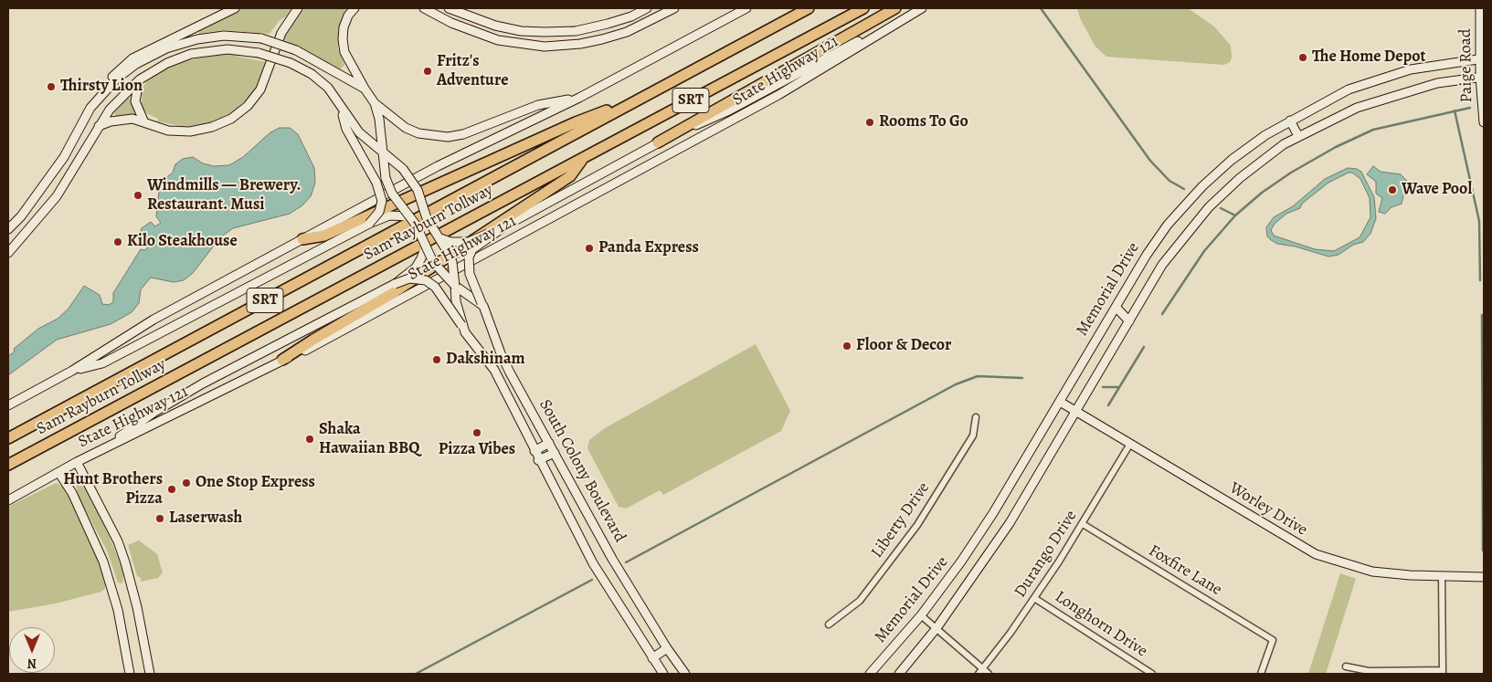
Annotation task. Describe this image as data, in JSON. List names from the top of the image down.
{
  "streets": {
    "highway": ["SRT", "Sam Rayburn Tollway"],
    "main road": [
      "Paige Road",
      "State Highway 121",
      "Memorial Drive",
      "South Colony Boulevard",
      "Worley Drive"
    ],
    "street": [
      "Liberty Drive",
      "Durango Drive",
      "Foxfire Lane",
      "Longhorn Drive"
    ]
  },
  "crossings": [
    ["Paige Road", "Memorial Drive"],
    ["Memorial Drive", "Worley Drive"],
    ["Worley Drive", "Durango Drive"],
    ["Durango Drive", "Foxfire Lane"],
    ["Durango Drive", "Longhorn Drive"]
  ],
  "places": [
    "The Home Depot",
    "Fritz's Adventure",
    "Thirsty Lion",
    "Rooms To Go",
    "Wave Pool",
    "Windmills — Brewery. Restaurant. Musi",
    "Kilo Steakhouse",
    "Panda Express",
    "Floor & Decor",
    "Dakshinam",
    "Pizza Vibes",
    "Shaka Hawaiian BBQ",
    "One Stop Express",
    "Hunt Brothers Pizza",
    "Laserwash"
  ],
  "north": "bottom"
}
